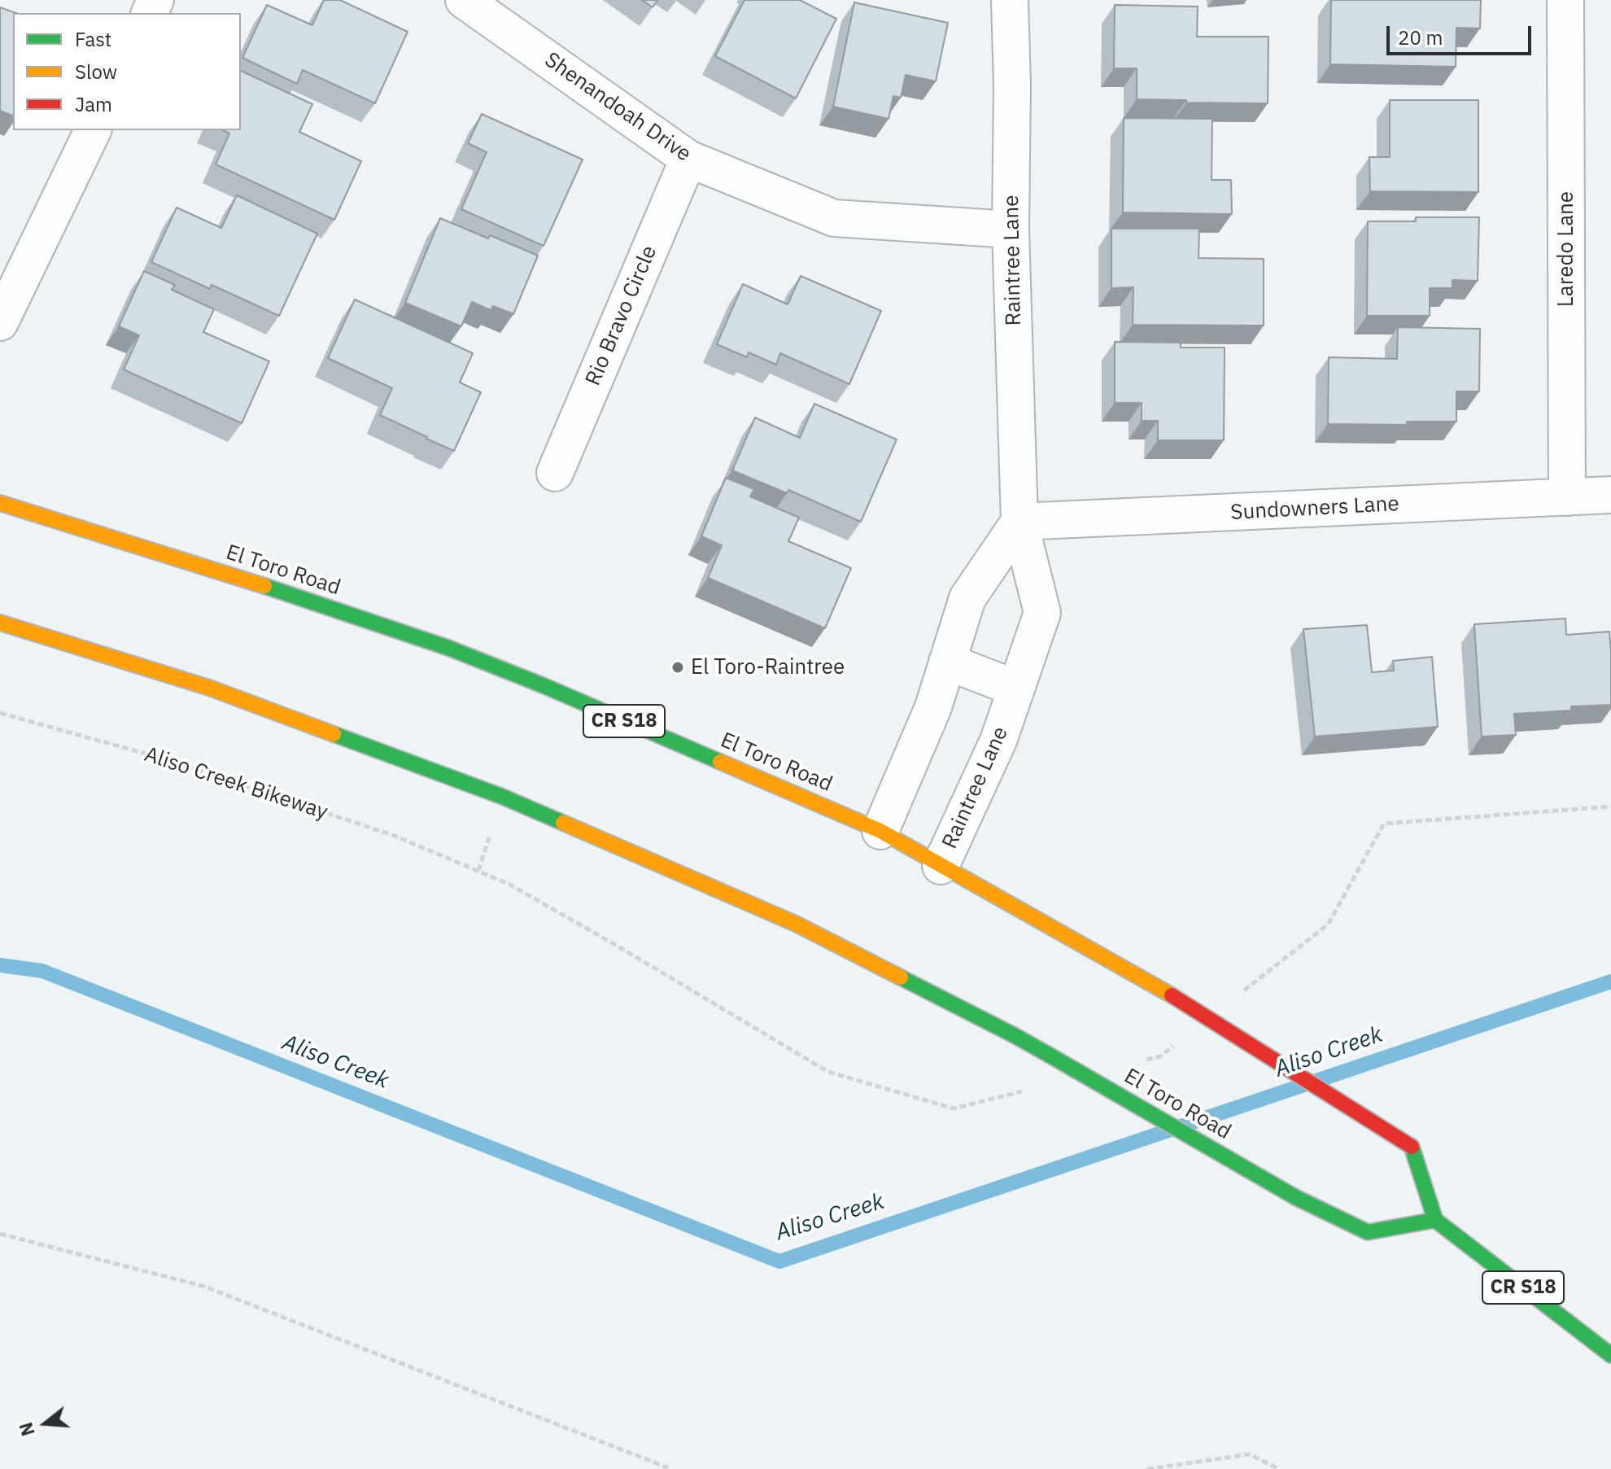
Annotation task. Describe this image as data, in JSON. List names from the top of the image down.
{
  "streets": {
    "main road": ["El Toro Road", "CR S18"],
    "street": [
      "Shenandoah Drive",
      "Laredo Lane",
      "Raintree Lane",
      "Rio Bravo Circle",
      "Sundowners Lane"
    ],
    "path": ["Aliso Creek Bikeway"]
  },
  "crossings": [
    ["Shenandoah Drive", "Raintree Lane"],
    ["Shenandoah Drive", "Rio Bravo Circle"],
    ["Laredo Lane", "Sundowners Lane"],
    ["Raintree Lane", "Sundowners Lane"],
    ["Raintree Lane", "El Toro Road"],
    ["El Toro Road", "CR S18"]
  ],
  "water": ["Aliso Creek"],
  "places": ["El Toro-Raintree"],
  "legend": ["Fast", "Slow", "Jam"],
  "scale_bar": "20 m",
  "north": "left"
}
